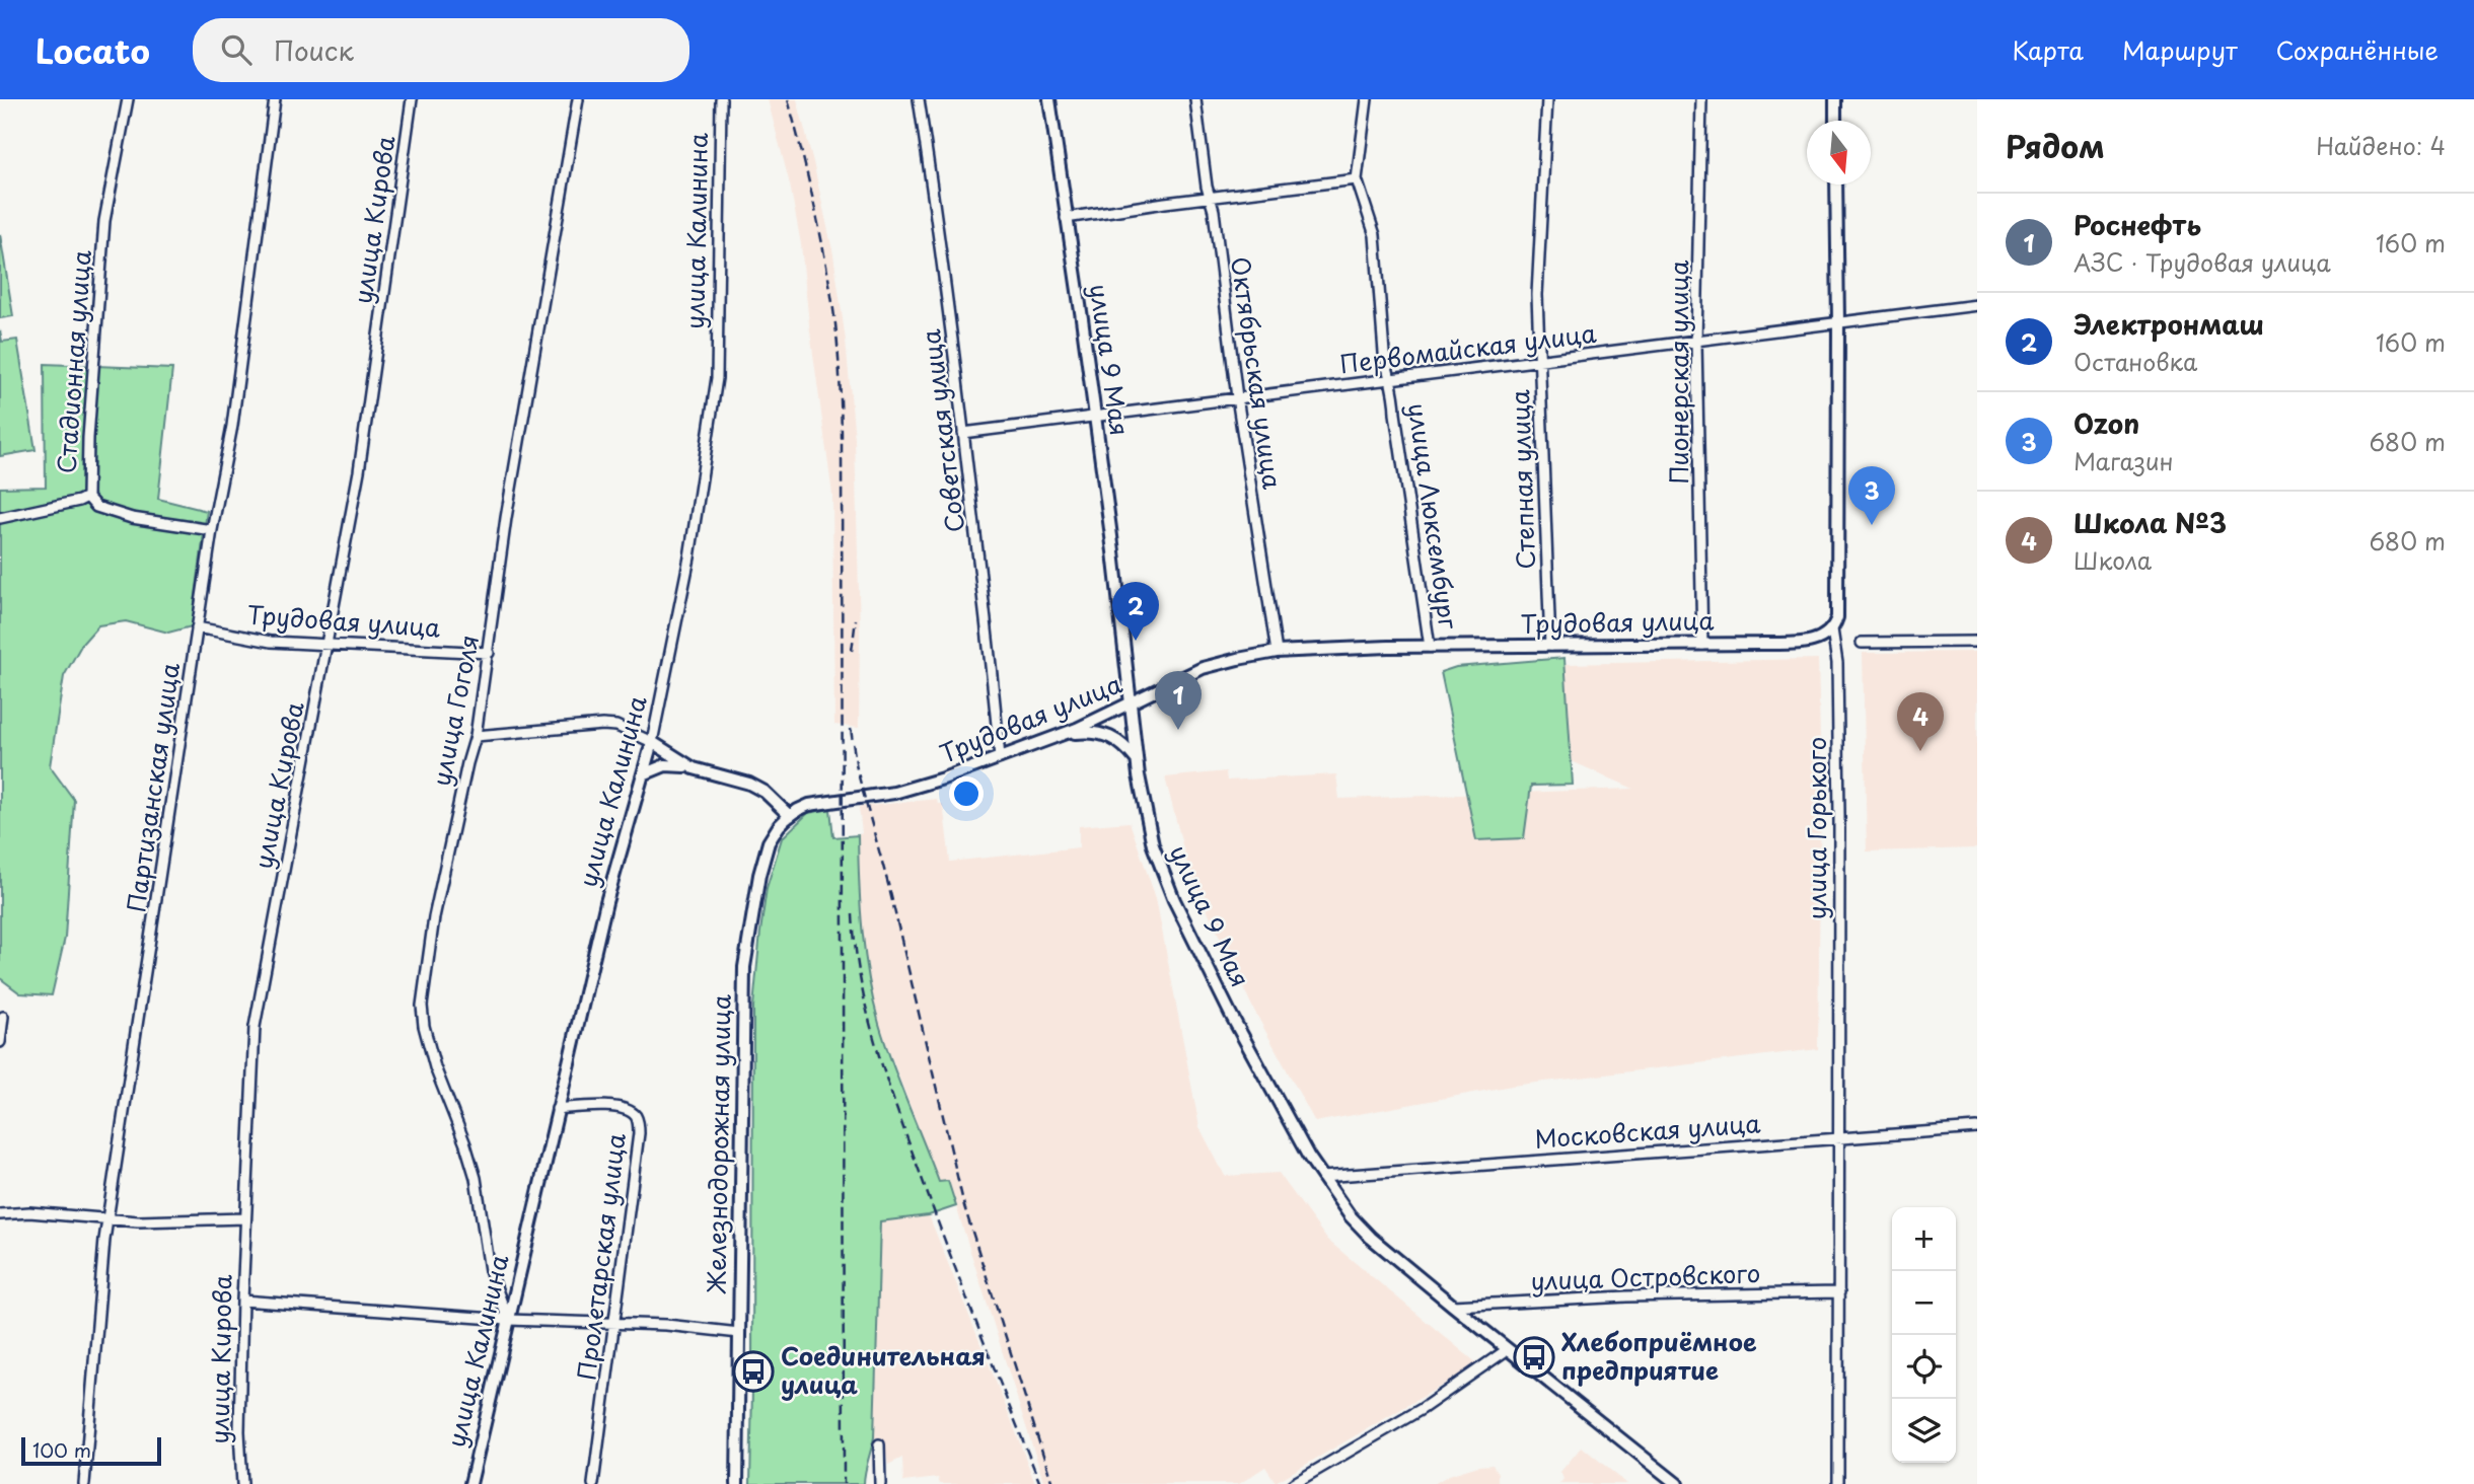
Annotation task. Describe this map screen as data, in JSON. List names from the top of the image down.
{
  "streets": {
    "street": [
      "улица Кирова",
      "улица Калинина",
      "Первомайская улица",
      "улица 9 Мая",
      "Стадионная улица",
      "Пионерская улица",
      "Октябрьская улица",
      "Советская улица",
      "Степная улица",
      "улица Люксембург",
      "Трудовая улица",
      "улица Гоголя",
      "Партизанская улица",
      "улица Горького",
      "Московская улица",
      "Железнодорожная улица",
      "Пролетарская улица",
      "улица Островского"
    ]
  },
  "crossings": [
    ["улица Кирова", "Трудовая улица"],
    ["улица Калинина", "улица Гоголя"],
    ["улица Калинина", "Пролетарская улица"],
    ["Первомайская улица", "улица 9 Мая"],
    ["Первомайская улица", "Пионерская улица"],
    ["Первомайская улица", "Октябрьская улица"],
    ["Первомайская улица", "Советская улица"],
    ["Первомайская улица", "Степная улица"],
    ["Первомайская улица", "улица Люксембург"],
    ["Первомайская улица", "улица Горького"],
    ["улица 9 Мая", "Трудовая улица"],
    ["улица 9 Мая", "Московская улица"],
    ["улица 9 Мая", "улица Островского"],
    ["Стадионная улица", "Партизанская улица"],
    ["Пионерская улица", "Трудовая улица"],
    ["Октябрьская улица", "Трудовая улица"],
    ["Советская улица", "Трудовая улица"],
    ["Степная улица", "Трудовая улица"],
    ["улица Люксембург", "Трудовая улица"],
    ["Трудовая улица", "улица Гоголя"],
    ["Трудовая улица", "Партизанская улица"],
    ["Трудовая улица", "улица Горького"],
    ["Трудовая улица", "Железнодорожная улица"],
    ["улица Горького", "Московская улица"],
    ["улица Горького", "улица Островского"]
  ],
  "places": {
    "bus stop": ["Хлебоприёмное предприятие", "Соединительная улица"]
  },
  "scale_bar": "100 m",
  "north": "bottom",
  "page": {
    "header": "Locato",
    "search": "Поиск",
    "nav": ["Карта", "Маршрут", "Сохранённые"],
    "heading": ["Рядом", "Найдено: 4"],
    "list": [
      {
        "mark": "1",
        "name": "Роснефть",
        "note": "АЗС · Трудовая улица",
        "value": "160 m"
      },
      {
        "mark": "2",
        "name": "Электронмаш",
        "note": "Остановка",
        "value": "160 m"
      },
      {
        "mark": "3",
        "name": "Ozon",
        "note": "Магазин",
        "value": "680 m"
      },
      {
        "mark": "4",
        "name": "Школа №3",
        "note": "Школа",
        "value": "680 m"
      }
    ],
    "pins": [
      "3",
      "2",
      "1",
      "4"
    ],
    "map_buttons": ["+", "−"],
    "scale": "100 m"
  }
}
